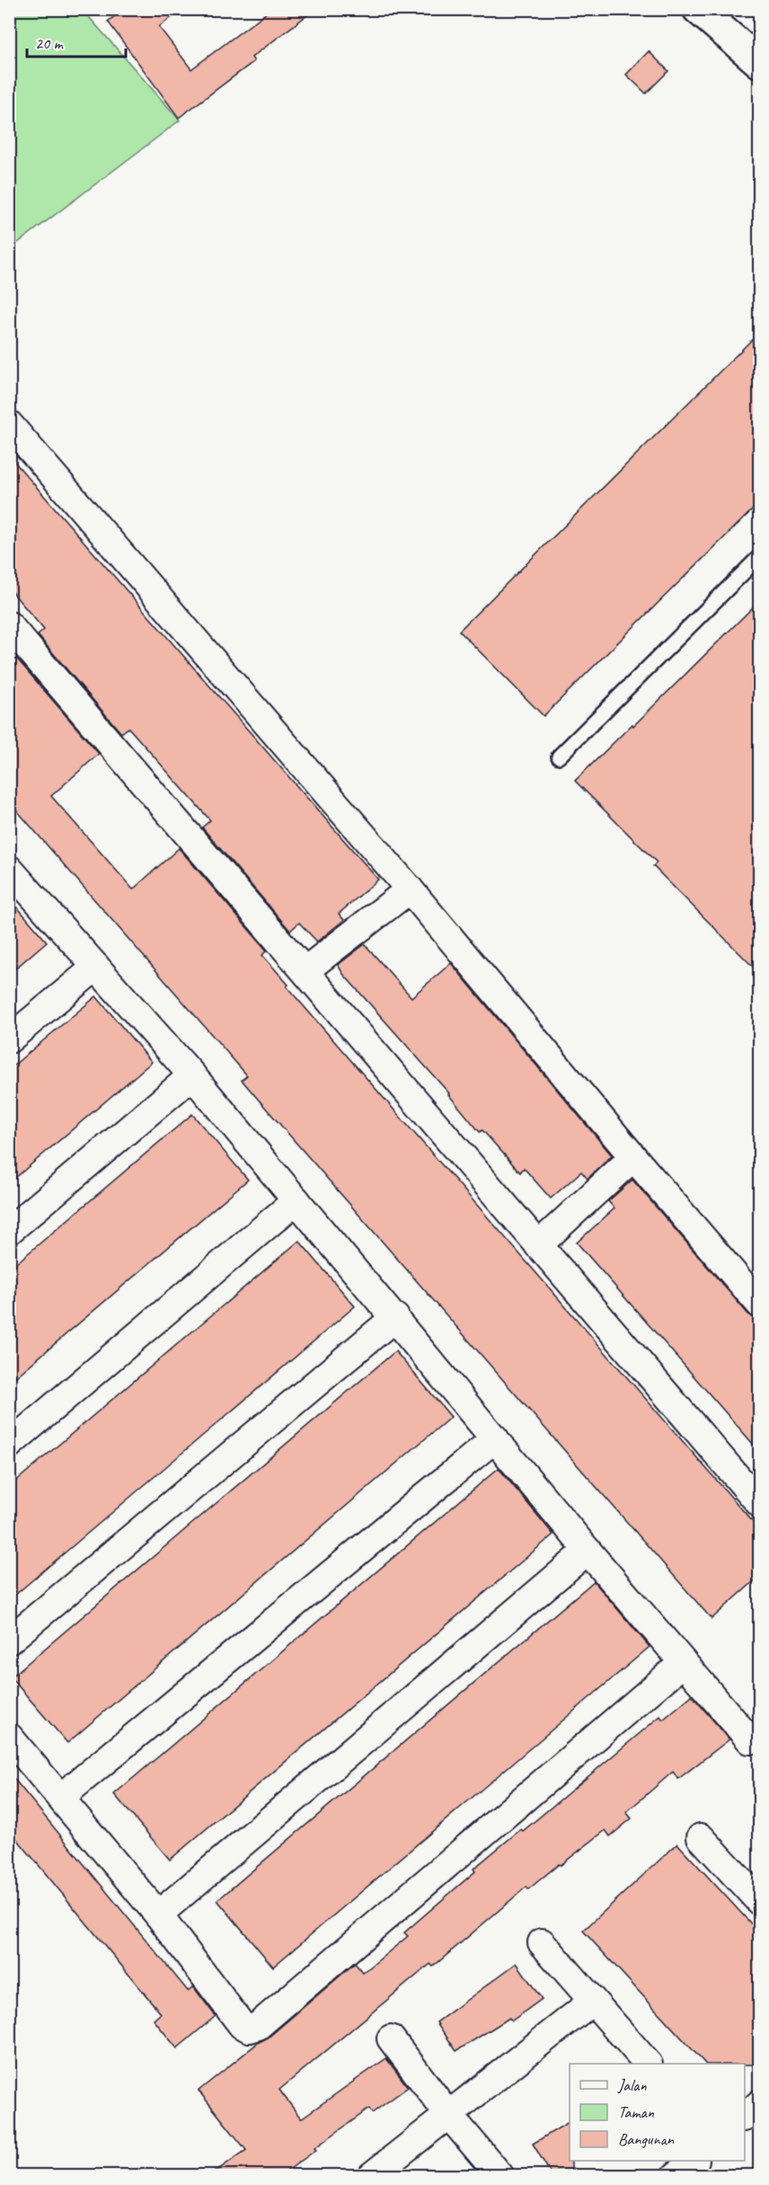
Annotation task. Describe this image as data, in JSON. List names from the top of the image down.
{
  "legend": ["Jalan", "Taman", "Bangunan"],
  "scale_bar": "20 m"
}
